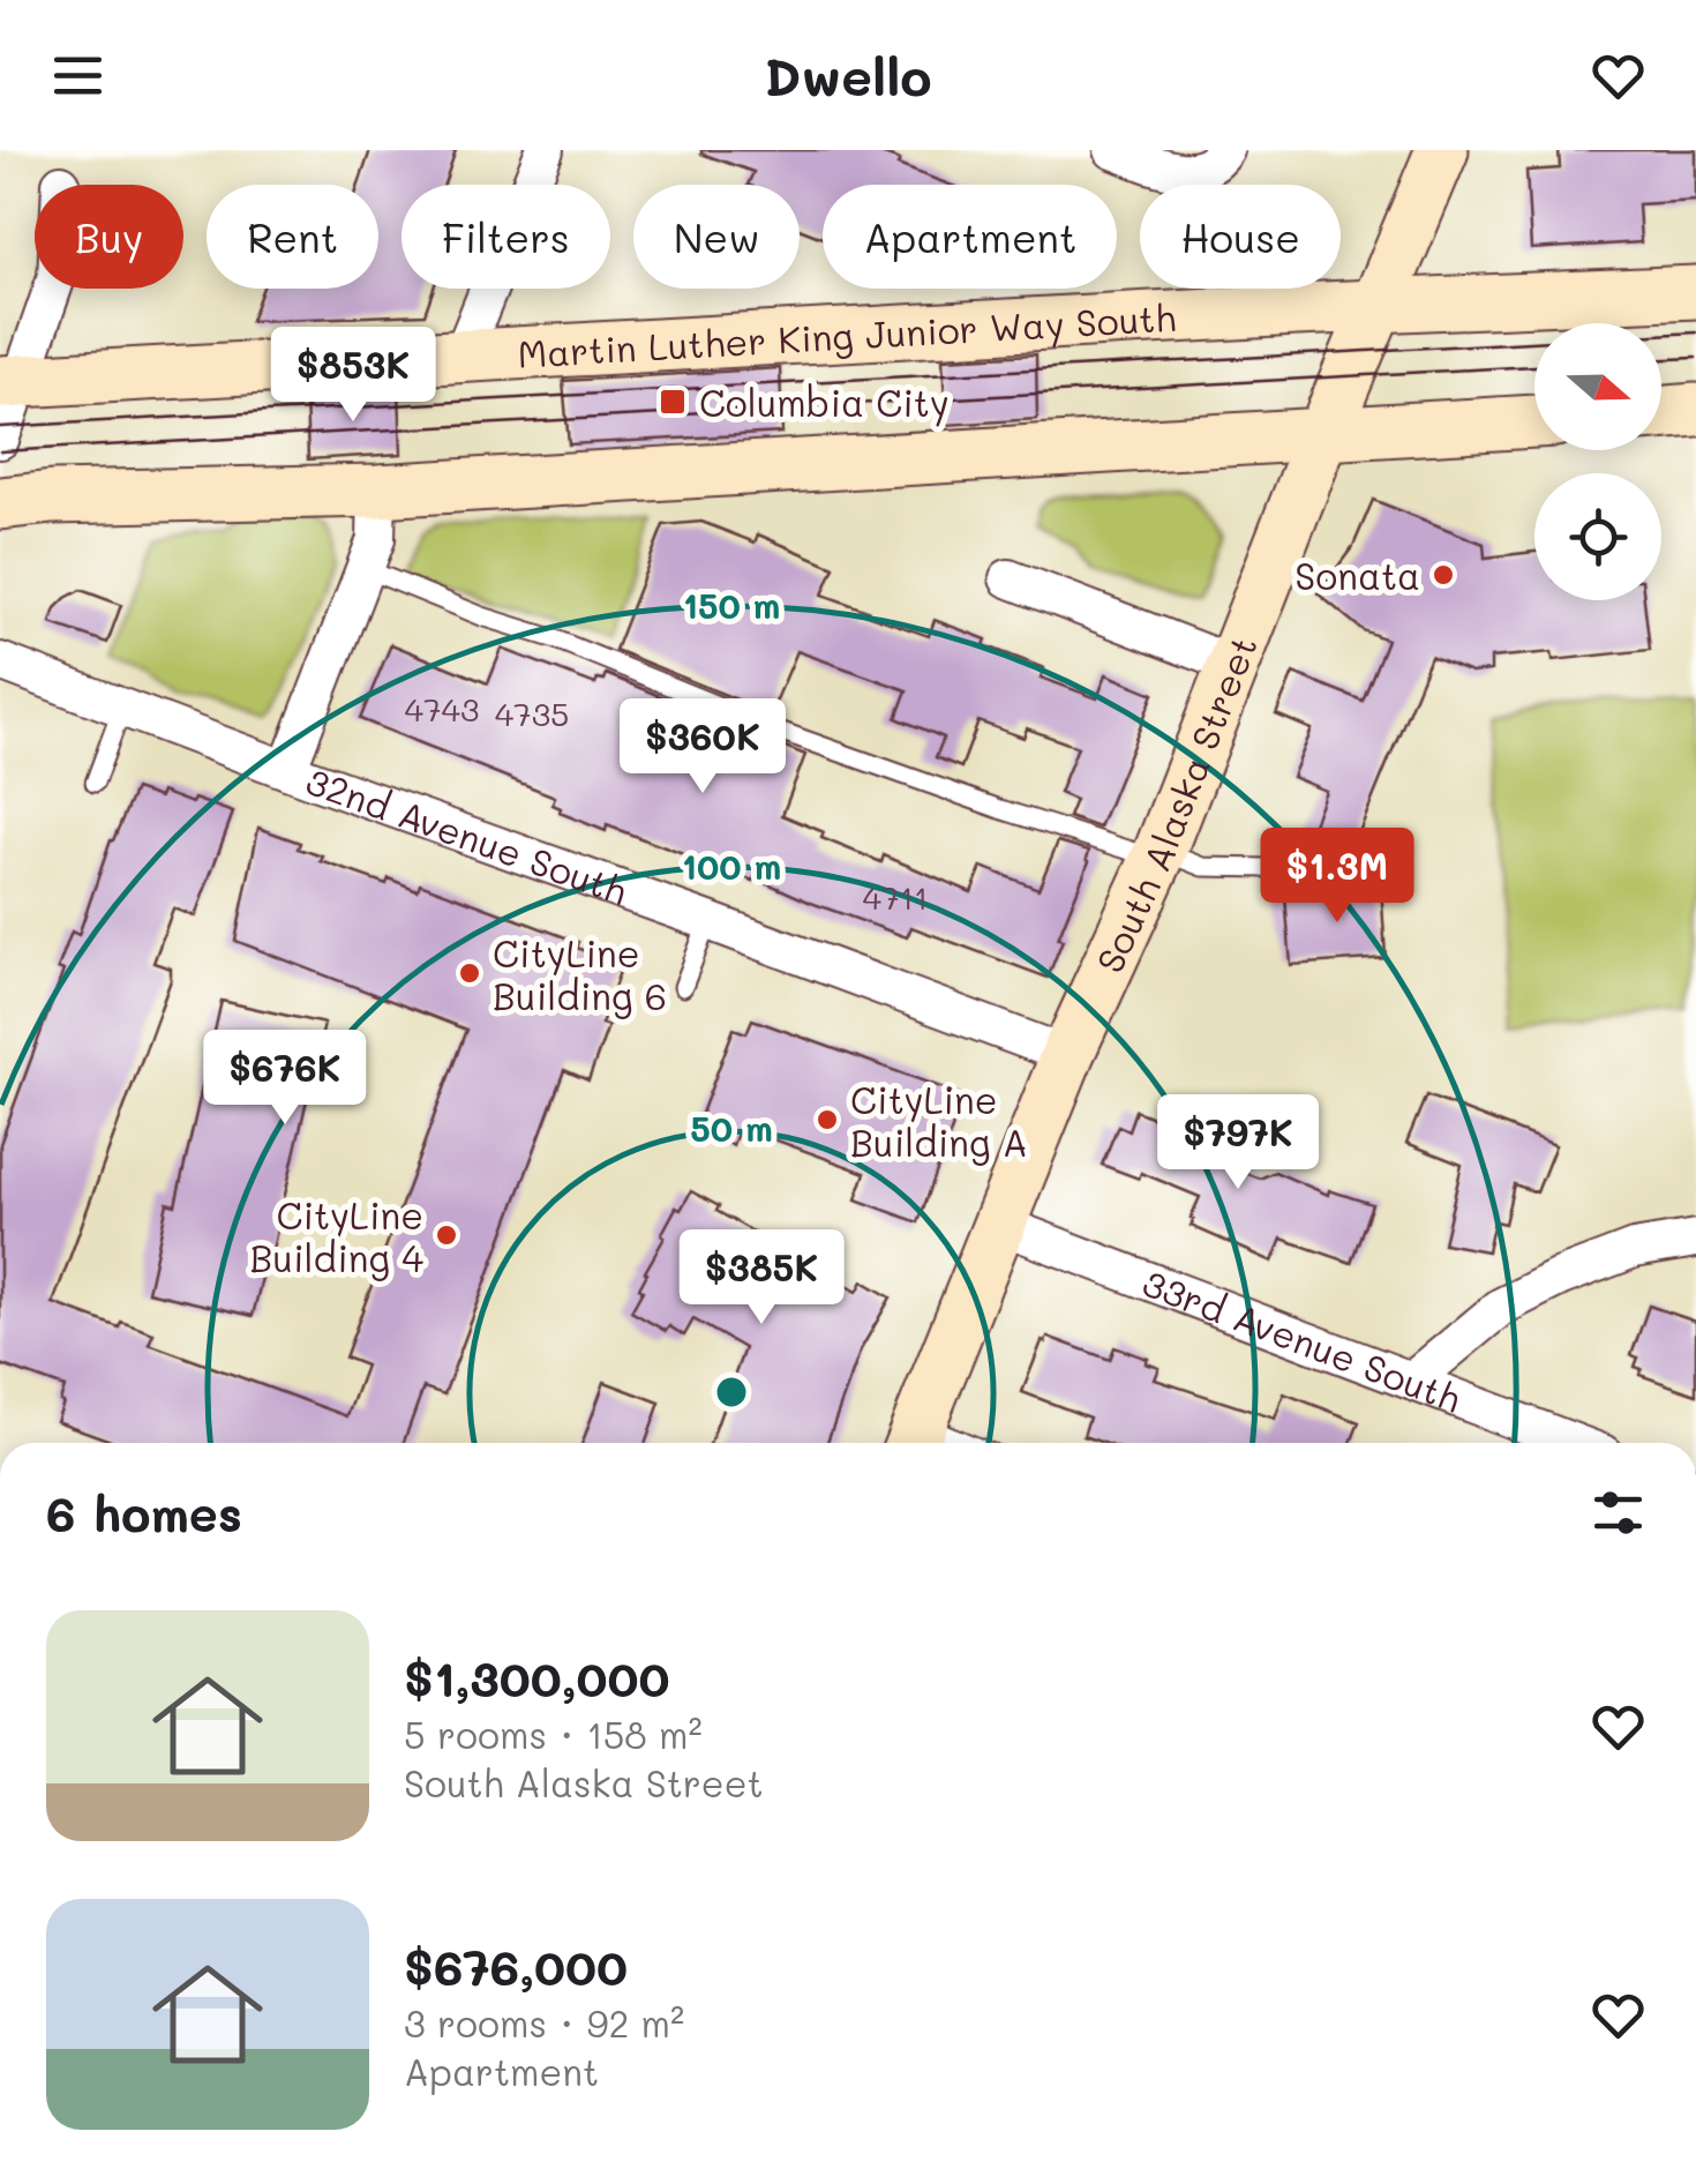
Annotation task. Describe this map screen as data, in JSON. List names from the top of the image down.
{
  "streets": {
    "main road": ["Martin Luther King Junior Way South", "South Alaska Street"],
    "street": ["32nd Avenue South", "33rd Avenue South"]
  },
  "crossings": [
    ["Martin Luther King Junior Way South", "South Alaska Street"],
    ["South Alaska Street", "32nd Avenue South"],
    ["South Alaska Street", "33rd Avenue South"]
  ],
  "places": {
    "transit": ["Columbia City"],
    "other": [
      "Sonata",
      "CityLine Building 6",
      "CityLine Building A",
      "CityLine Building 4"
    ]
  },
  "house_numbers": ["4743", "4735", "4711"],
  "north": "right",
  "page": {
    "header": "Dwello",
    "chip": [
      "Buy",
      "Rent",
      "Filters",
      "New",
      "Apartment",
      "House"
    ],
    "price": [
      "$853K",
      "$360K",
      "$1.3M",
      "$676K",
      "$797K",
      "$385K"
    ],
    "heading": "6 homes",
    "list": [
      {
        "name": "$1,300,000",
        "note": "5 rooms · 158 m² · South Alaska Street"
      },
      {
        "name": "$676,000",
        "note": "3 rooms · 92 m² · Apartment"
      }
    ]
  },
  "rings": ["150 m", "100 m", "50 m"]
}
